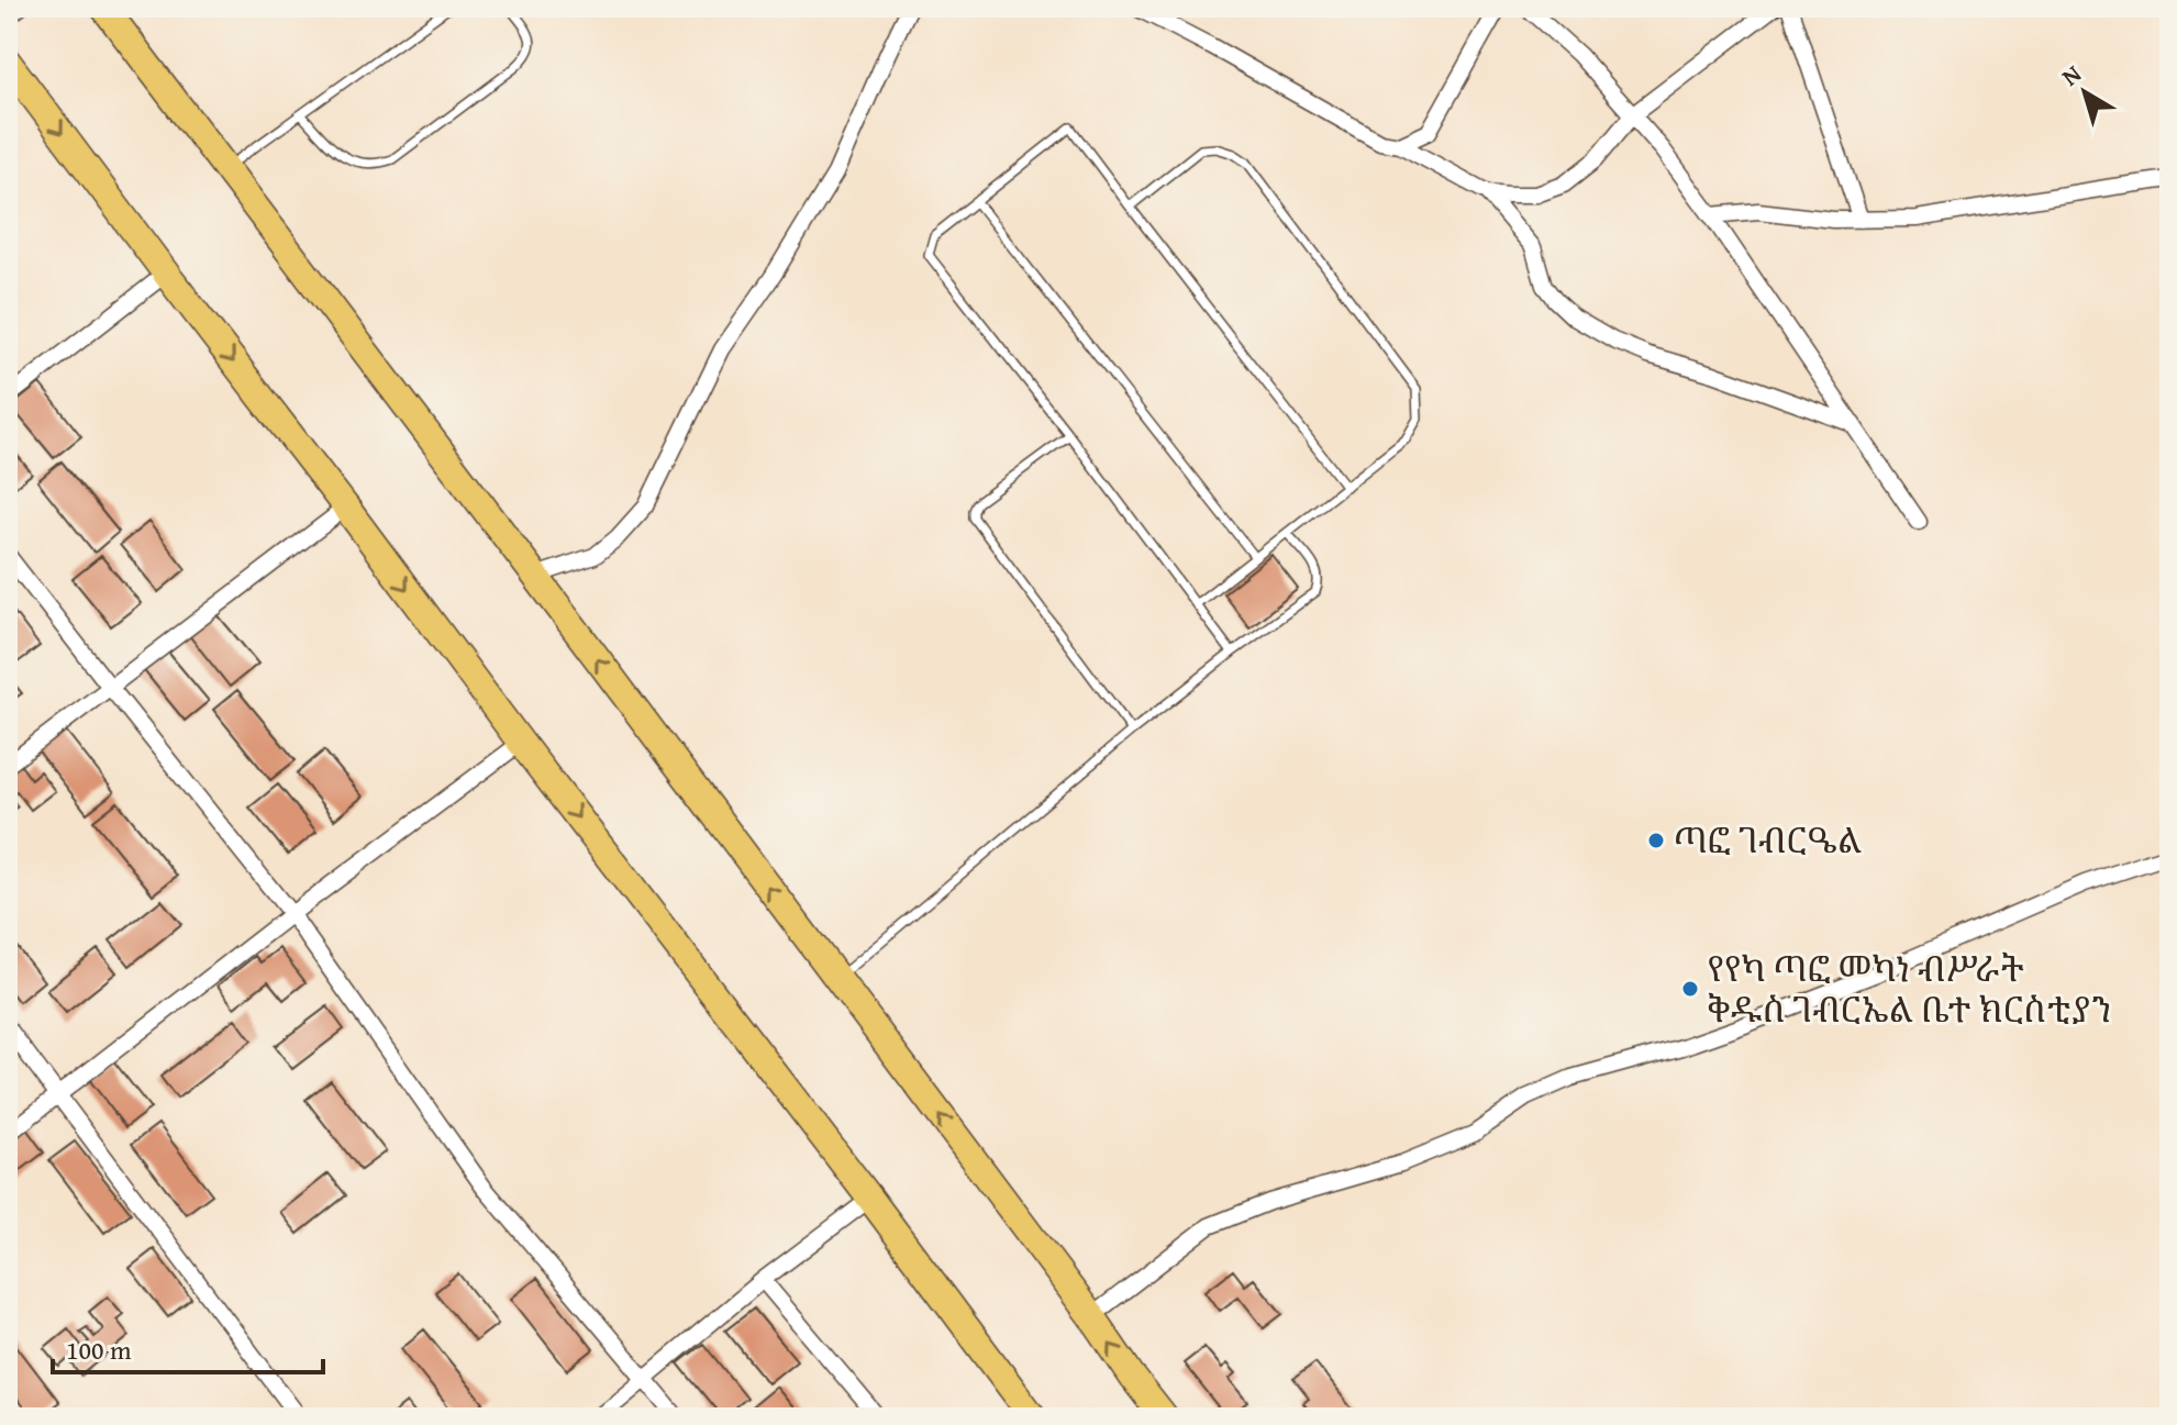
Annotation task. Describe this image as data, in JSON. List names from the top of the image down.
{
  "places": ["ጣፎ ገብርዔል", "የየካ ጣፎ መካነ ብሥራት ቅዱስ ገብርኤል ቤተ ክርስቲያን"],
  "scale_bar": "100 m",
  "north": "top left"
}
